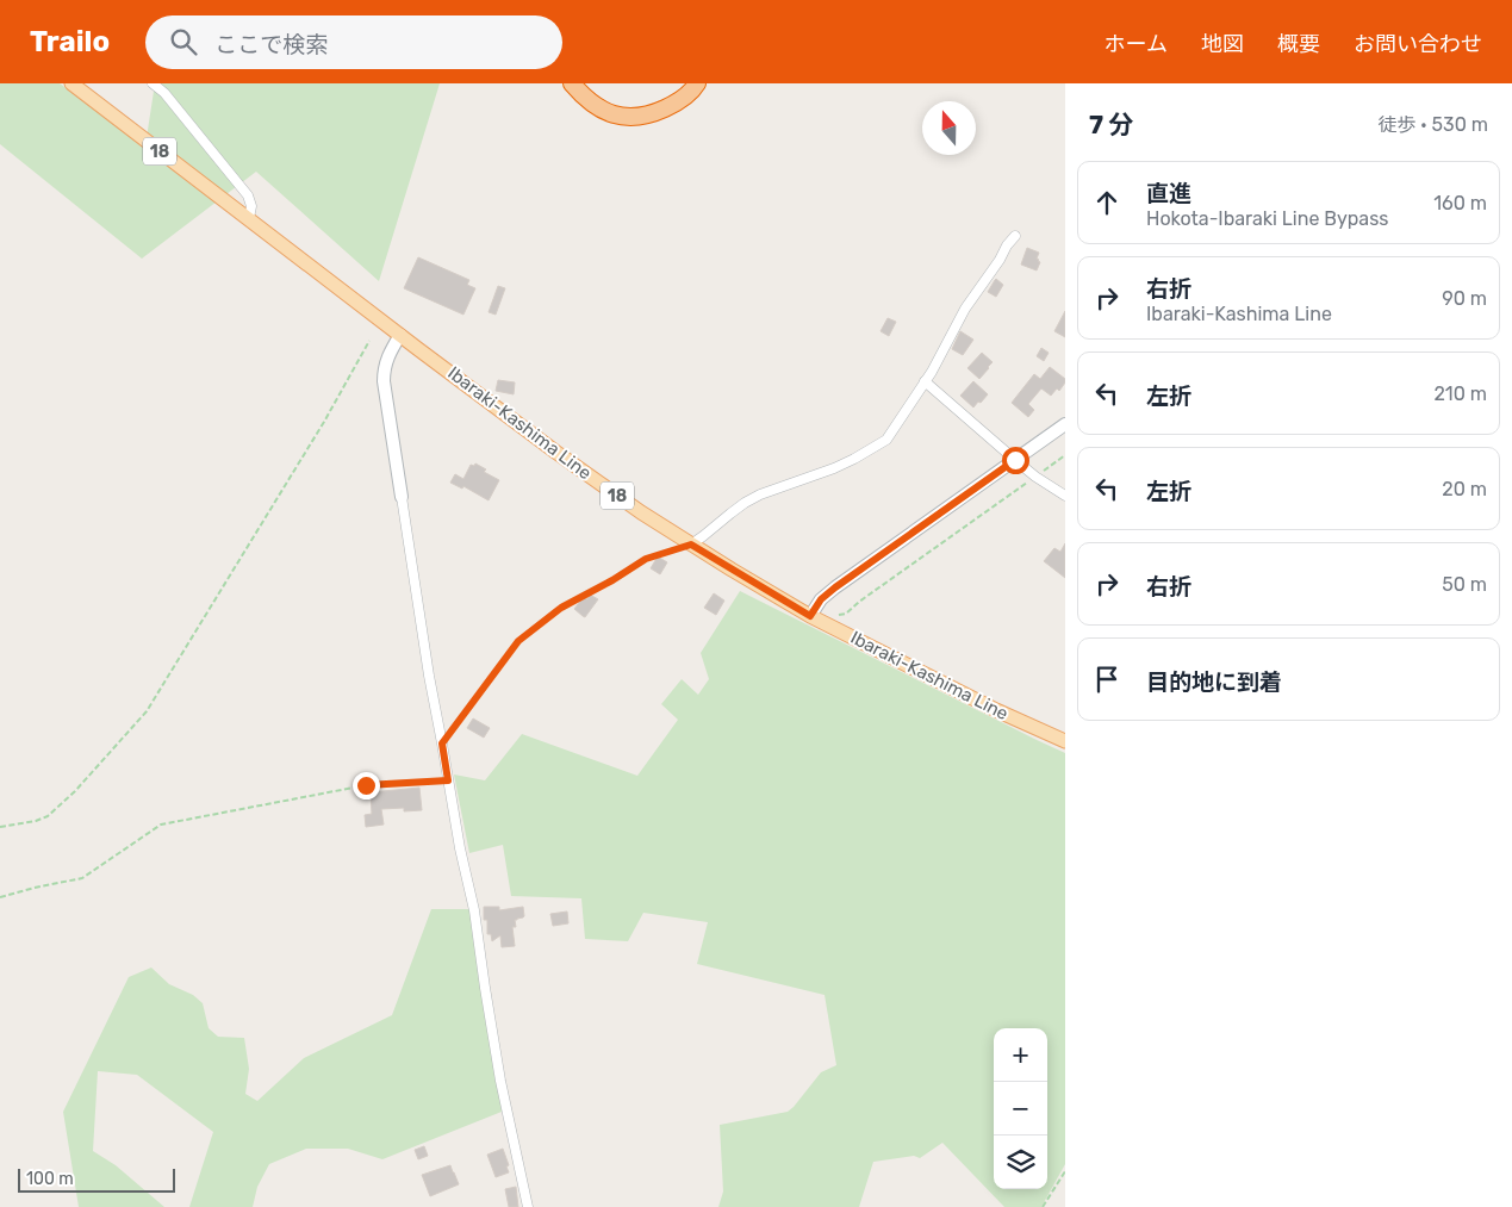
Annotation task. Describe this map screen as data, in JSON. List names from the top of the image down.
{
  "streets": {
    "main road": ["18", "Ibaraki-Kashima Line"]
  },
  "scale_bar": "100 m",
  "north": "top",
  "page": {
    "header": "Trailo",
    "search": "ここで検索",
    "nav": [
      "ホーム",
      "地図",
      "概要",
      "お問い合わせ"
    ],
    "heading": ["7 分", "徒歩 · 530 m"],
    "list": [
      ["直進", "Hokota-Ibaraki Line Bypass", "160 m"],
      ["右折", "Ibaraki-Kashima Line", "90 m"],
      ["左折", "210 m"],
      ["左折", "20 m"],
      ["右折", "50 m"],
      "目的地に到着"
    ],
    "map_buttons": ["+", "−"],
    "scale": "100 m"
  }
}
